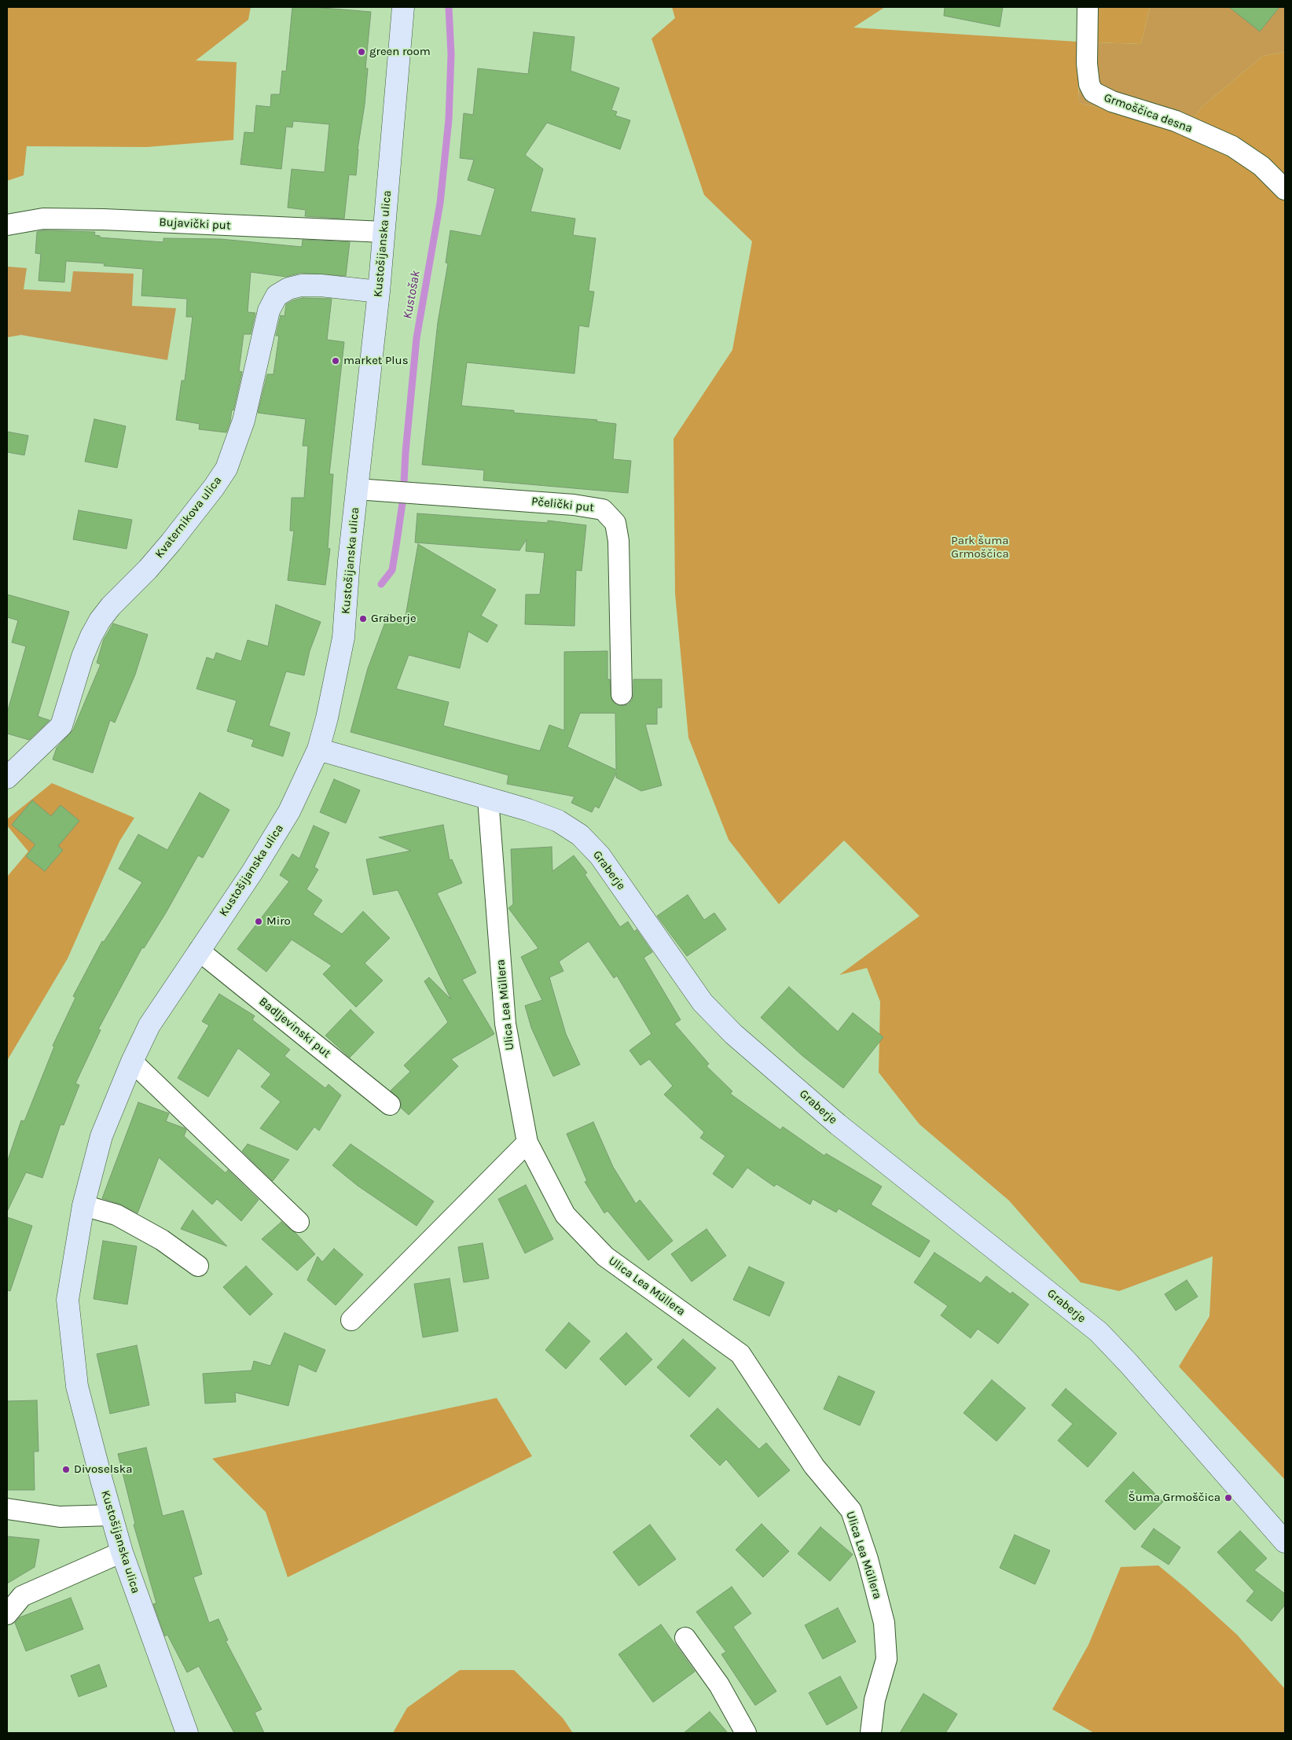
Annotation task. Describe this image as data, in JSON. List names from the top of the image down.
{
  "streets": {
    "street": [
      "Grmoščica desna",
      "Bujavički put",
      "Kustošijanska ulica",
      "Pčelički put",
      "Kvaternikova ulica",
      "Graberje",
      "Ulica Lea Müllera",
      "Badljevinski put"
    ]
  },
  "crossings": [
    ["Bujavički put", "Kustošijanska ulica"],
    ["Kustošijanska ulica", "Pčelički put"],
    ["Kustošijanska ulica", "Kvaternikova ulica"],
    ["Kustošijanska ulica", "Graberje"],
    ["Kustošijanska ulica", "Badljevinski put"],
    ["Graberje", "Ulica Lea Müllera"]
  ],
  "water": ["Kustošak"],
  "parks": ["Park šuma Grmoščica"],
  "places": [
    "green room",
    "market Plus",
    "Graberje",
    "Miro",
    "Divoselska",
    "Šuma Grmoščica"
  ]
}
